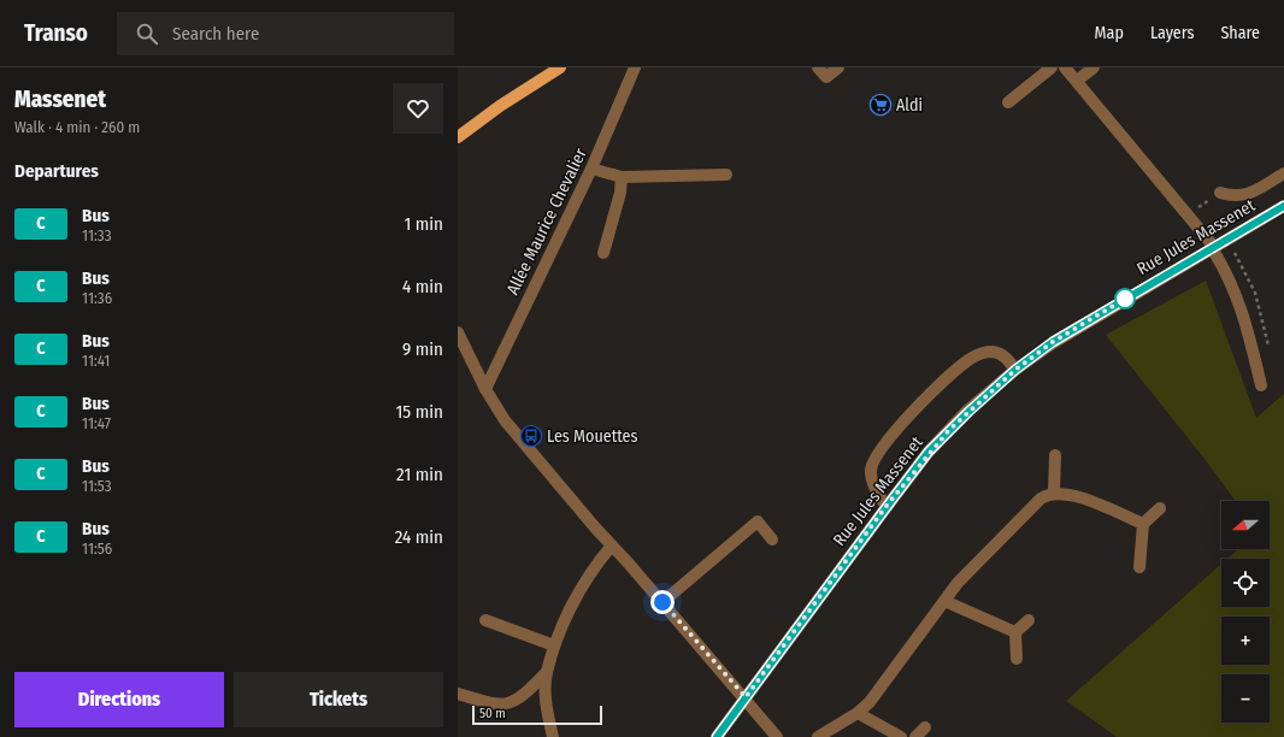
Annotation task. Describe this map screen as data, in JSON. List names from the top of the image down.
{
  "streets": {
    "street": ["Allée Maurice Chevalier", "Rue Jules Massenet"]
  },
  "places": {
    "supermarket": ["Aldi"],
    "bus stop": ["Les Mouettes"]
  },
  "lines": ["bus line C"],
  "scale_bar": "50 m",
  "north": "left",
  "page": {
    "header": "Transo",
    "search": "Search here",
    "nav": ["Map", "Layers", "Share"],
    "heading": [
      ["Massenet", "Walk · 4 min · 260 m"],
      "Departures"
    ],
    "list": [
      {
        "mark": "C",
        "name": "Bus",
        "note": "11:33",
        "value": "1 min"
      },
      {
        "mark": "C",
        "name": "Bus",
        "note": "11:36",
        "value": "4 min"
      },
      {
        "mark": "C",
        "name": "Bus",
        "note": "11:41",
        "value": "9 min"
      },
      {
        "mark": "C",
        "name": "Bus",
        "note": "11:47",
        "value": "15 min"
      },
      {
        "mark": "C",
        "name": "Bus",
        "note": "11:53",
        "value": "21 min"
      },
      {
        "mark": "C",
        "name": "Bus",
        "note": "11:56",
        "value": "24 min"
      }
    ],
    "map_buttons": ["+", "−"],
    "buttons": ["Directions", "Tickets"],
    "scale": "50 m"
  }
}
